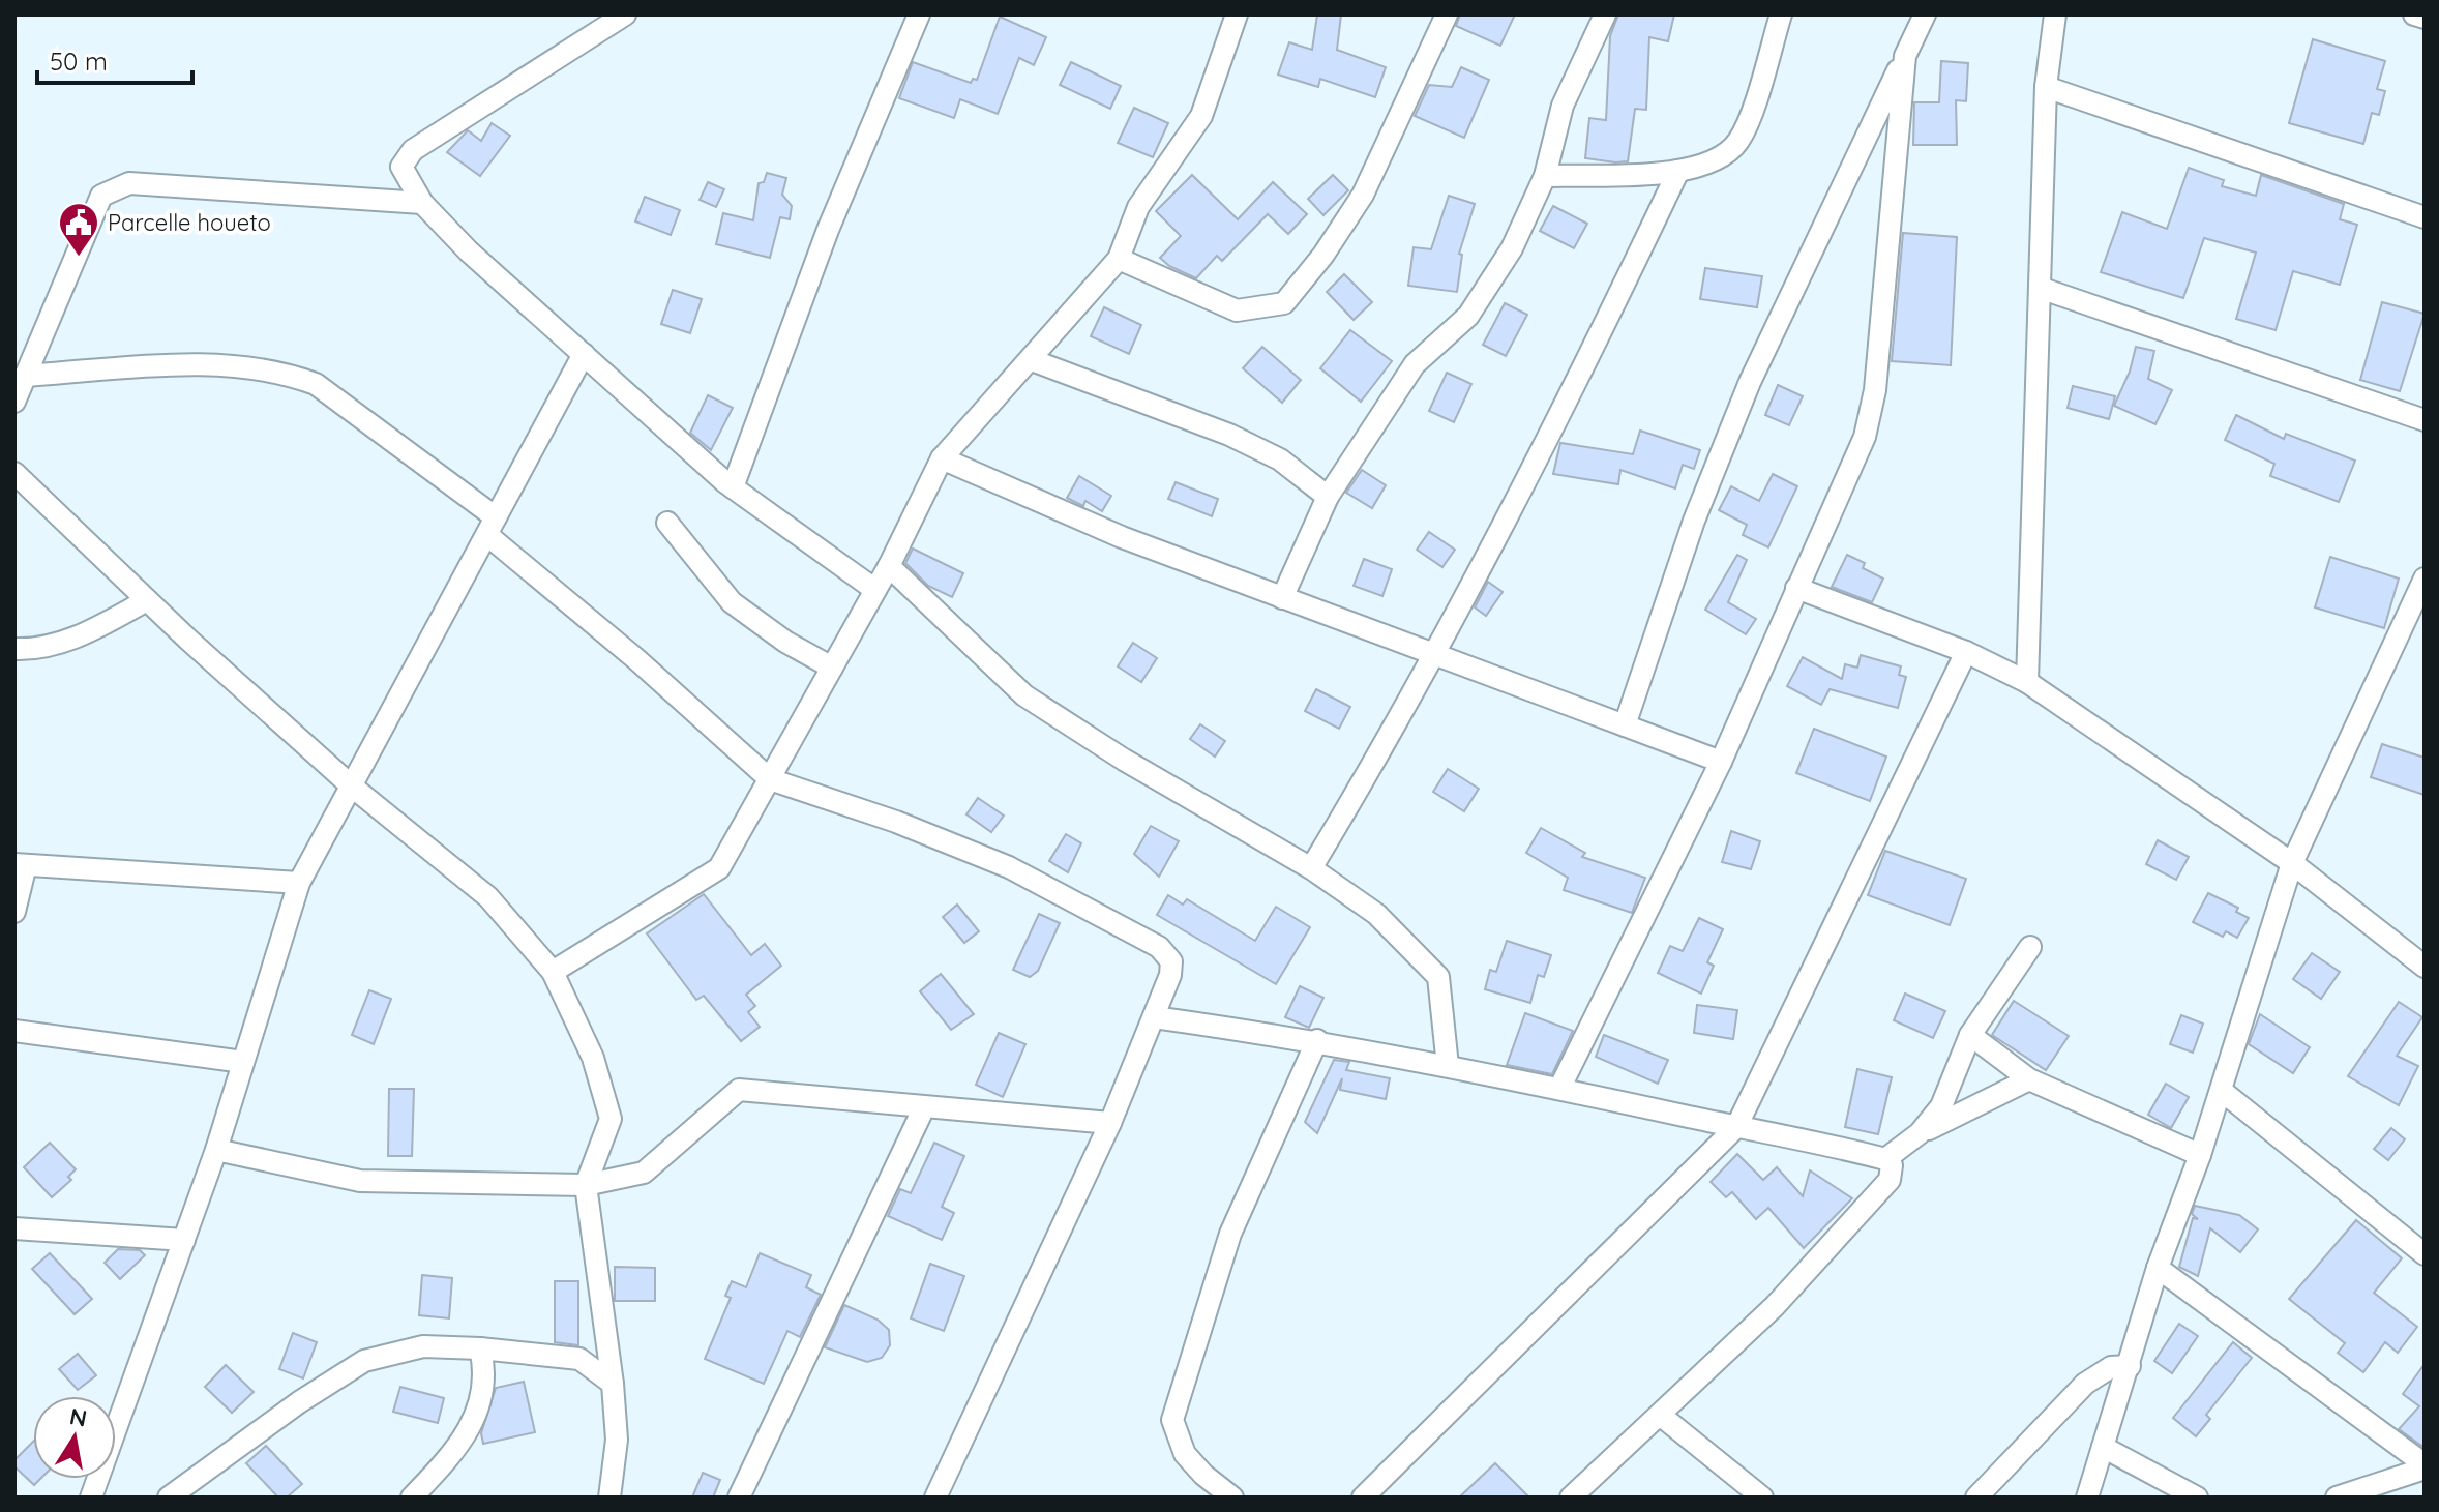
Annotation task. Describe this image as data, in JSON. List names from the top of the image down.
{
  "places": {
    "public building": ["Parcelle houeto"]
  },
  "scale_bar": "50 m",
  "north": "top"
}
